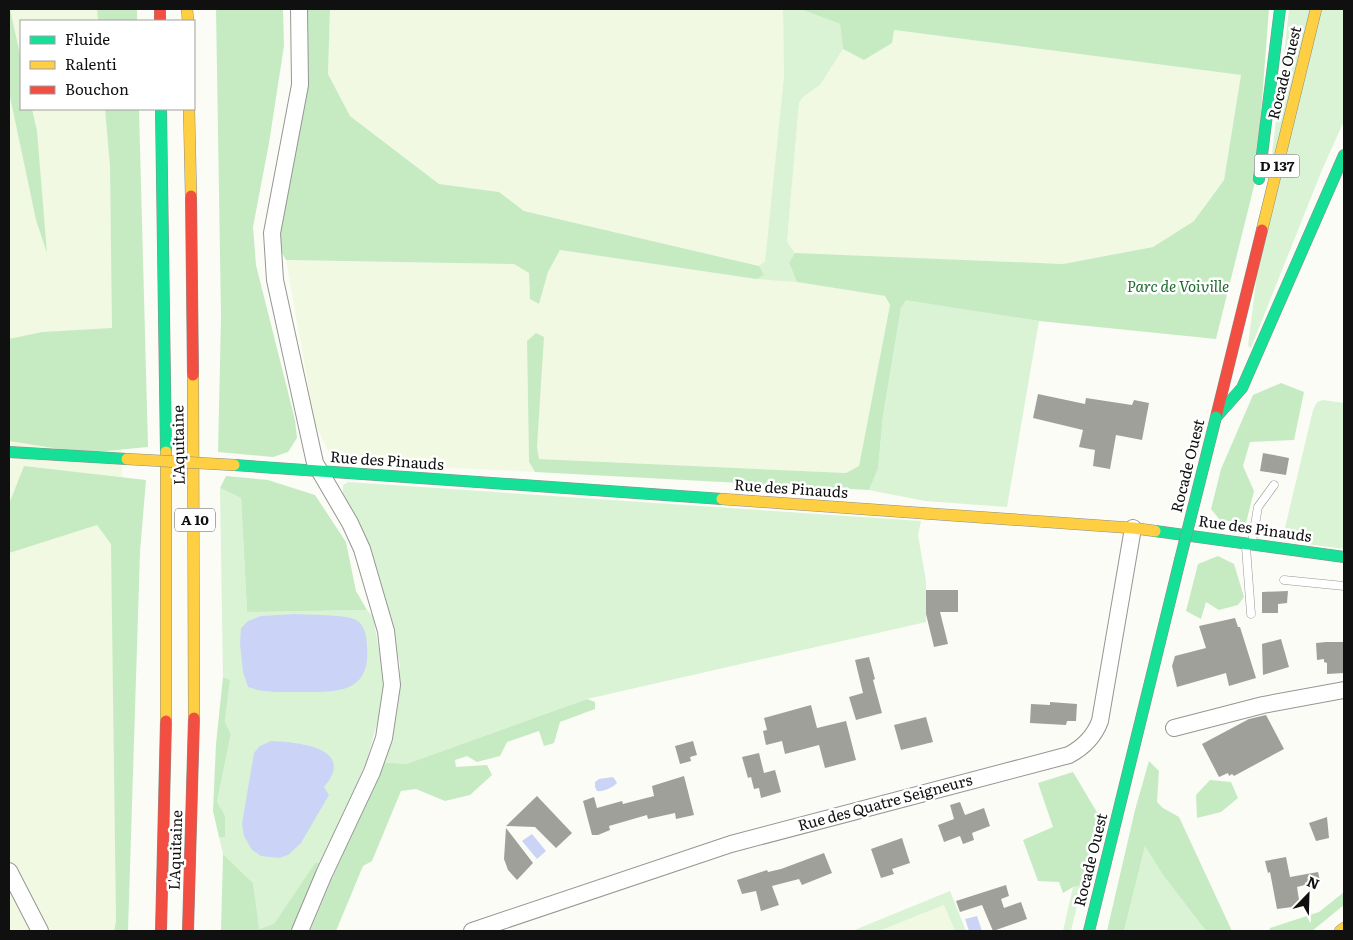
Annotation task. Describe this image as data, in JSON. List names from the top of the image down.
{
  "streets": {
    "main road": [
      "Rocade Ouest",
      "D 137",
      "L'Aquitaine",
      "Rue des Pinauds",
      "A 10"
    ],
    "street": ["Rue des Quatre Seigneurs"]
  },
  "crossings": [
    ["Rue des Pinauds", "Rue des Quatre Seigneurs"]
  ],
  "parks": ["Parc de Voiville"],
  "legend": ["Fluide", "Ralenti", "Bouchon"],
  "north": "top right"
}
